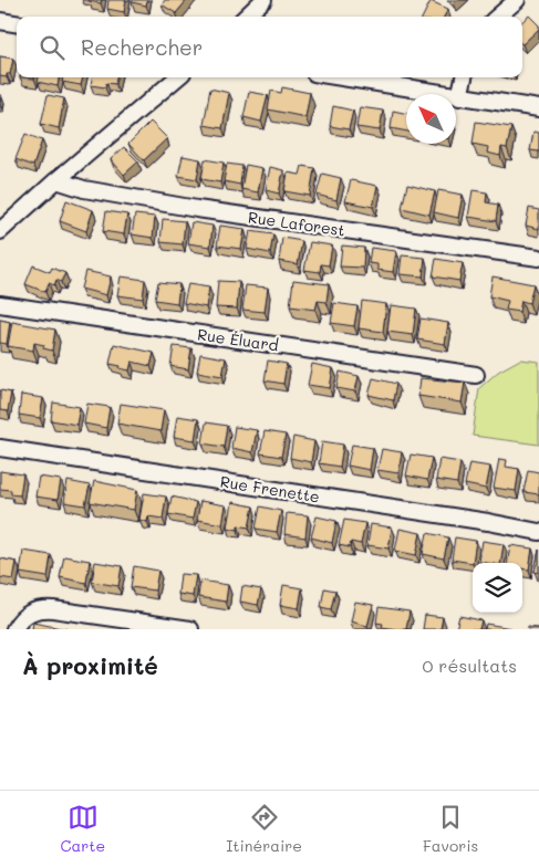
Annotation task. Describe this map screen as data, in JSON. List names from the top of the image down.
{
  "streets": {
    "street": ["Rue Laforest", "Rue Éluard", "Rue Frenette"]
  },
  "north": "top left",
  "page": {
    "search": "Rechercher",
    "heading": ["À proximité", "0 résultats"],
    "nav": ["Carte", "Itinéraire", "Favoris"]
  }
}
